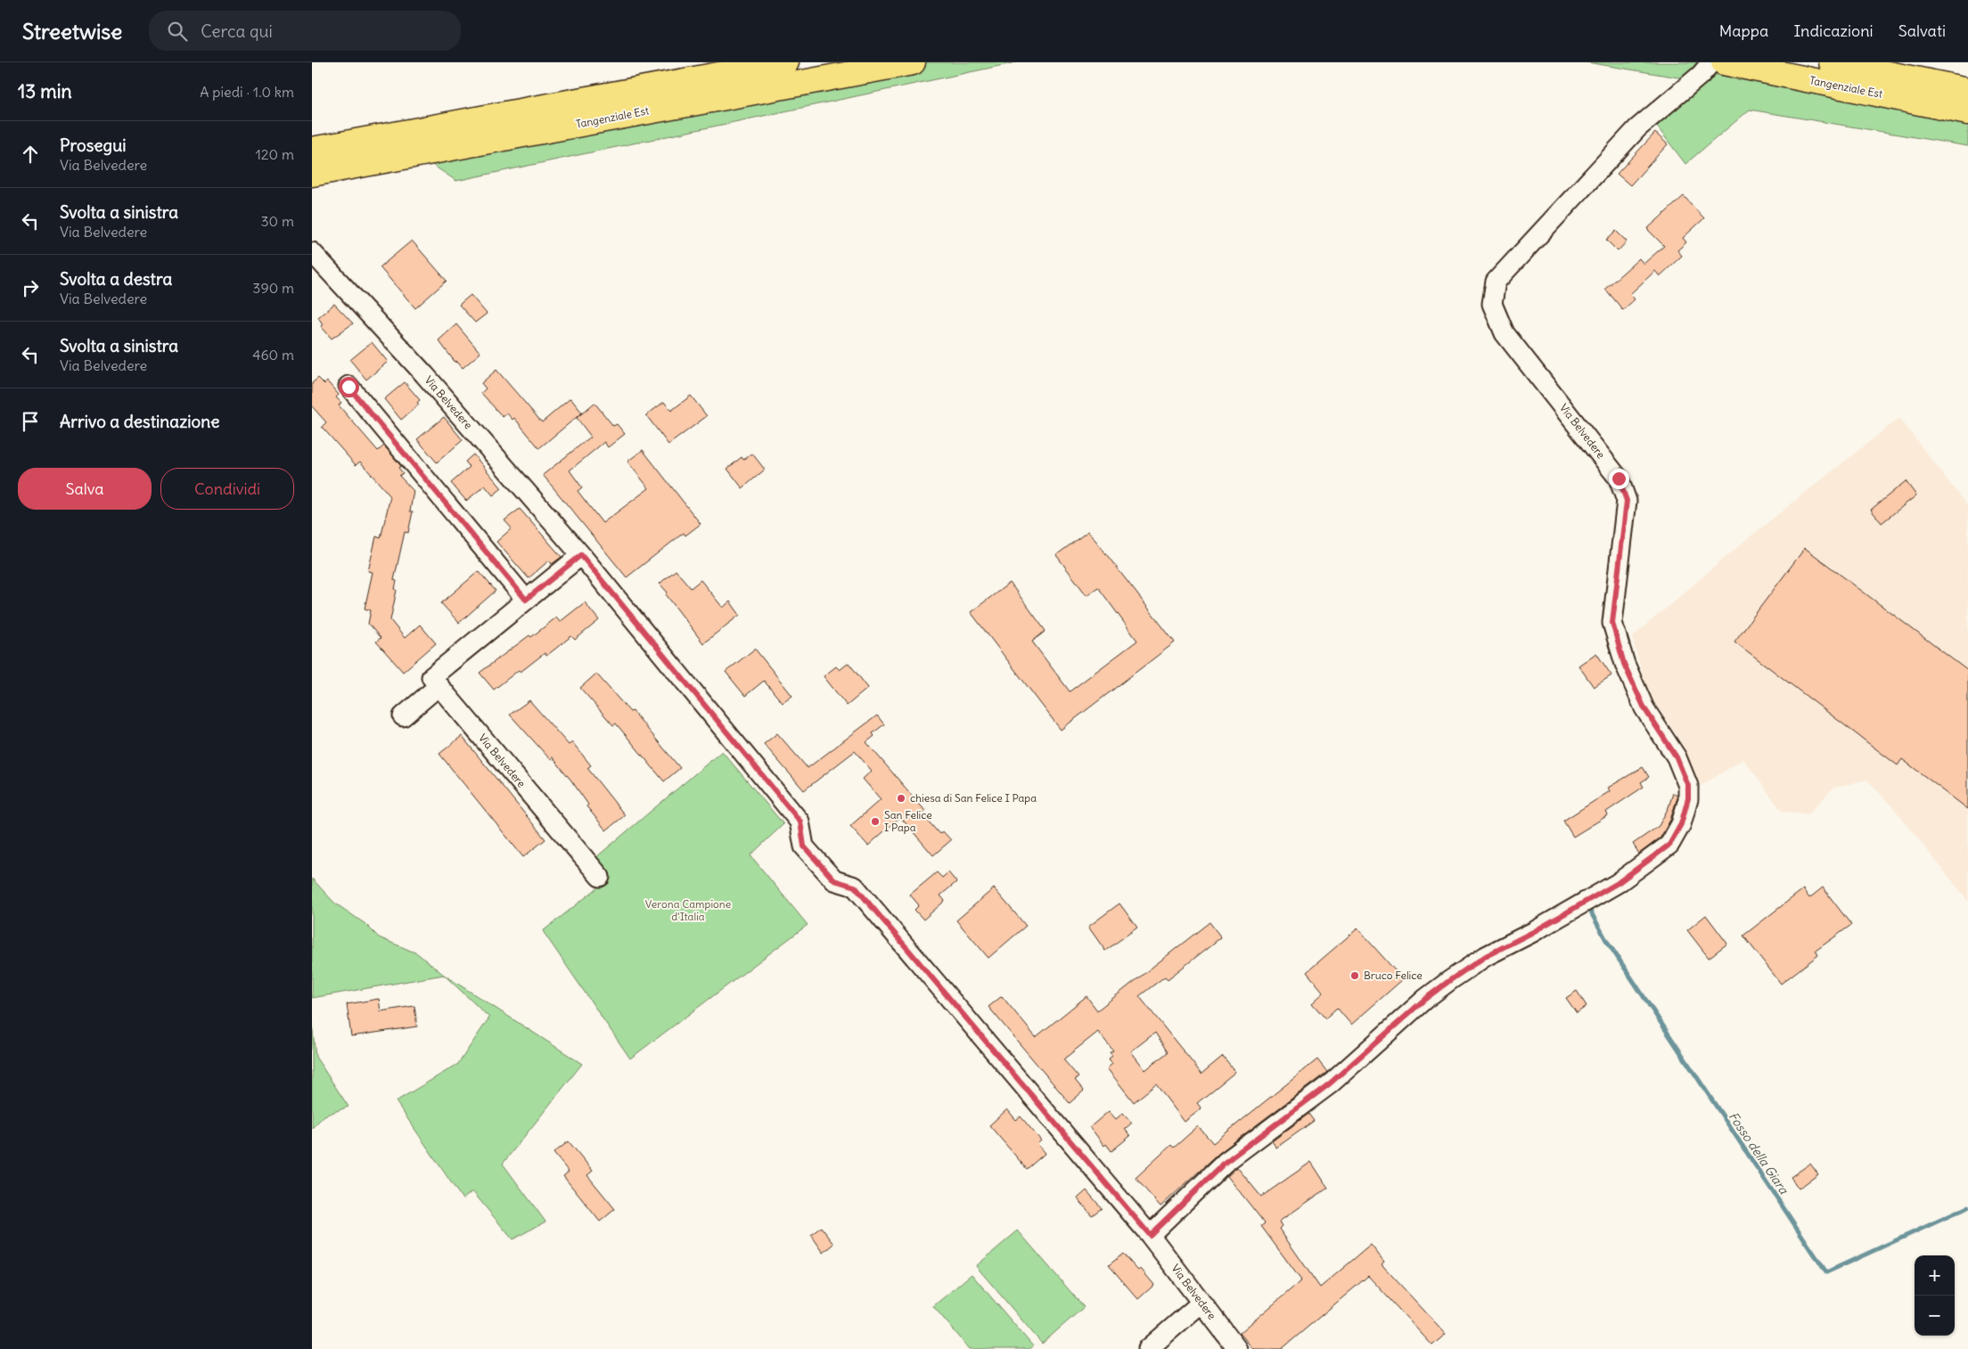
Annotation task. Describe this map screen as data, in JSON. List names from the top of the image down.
{
  "streets": {
    "highway": ["Tangenziale Est"],
    "street": ["Via Belvedere"]
  },
  "crossings": [
    ["Tangenziale Est", "Via Belvedere"]
  ],
  "water": ["Fosso della Giara"],
  "parks": ["Verona Campione d'Italia"],
  "places": ["chiesa di San Felice I Papa", "San Felice I Papa", "Bruco Felice"],
  "page": {
    "header": "Streetwise",
    "search": "Cerca qui",
    "nav": ["Mappa", "Indicazioni", "Salvati"],
    "heading": ["13 min", "A piedi · 1.0 km"],
    "list": [
      ["Prosegui", "Via Belvedere", "120 m"],
      ["Svolta a sinistra", "Via Belvedere", "30 m"],
      ["Svolta a destra", "Via Belvedere", "390 m"],
      ["Svolta a sinistra", "Via Belvedere", "460 m"],
      "Arrivo a destinazione"
    ],
    "buttons": ["Salva", "Condividi"],
    "map_buttons": ["+", "−"]
  }
}
